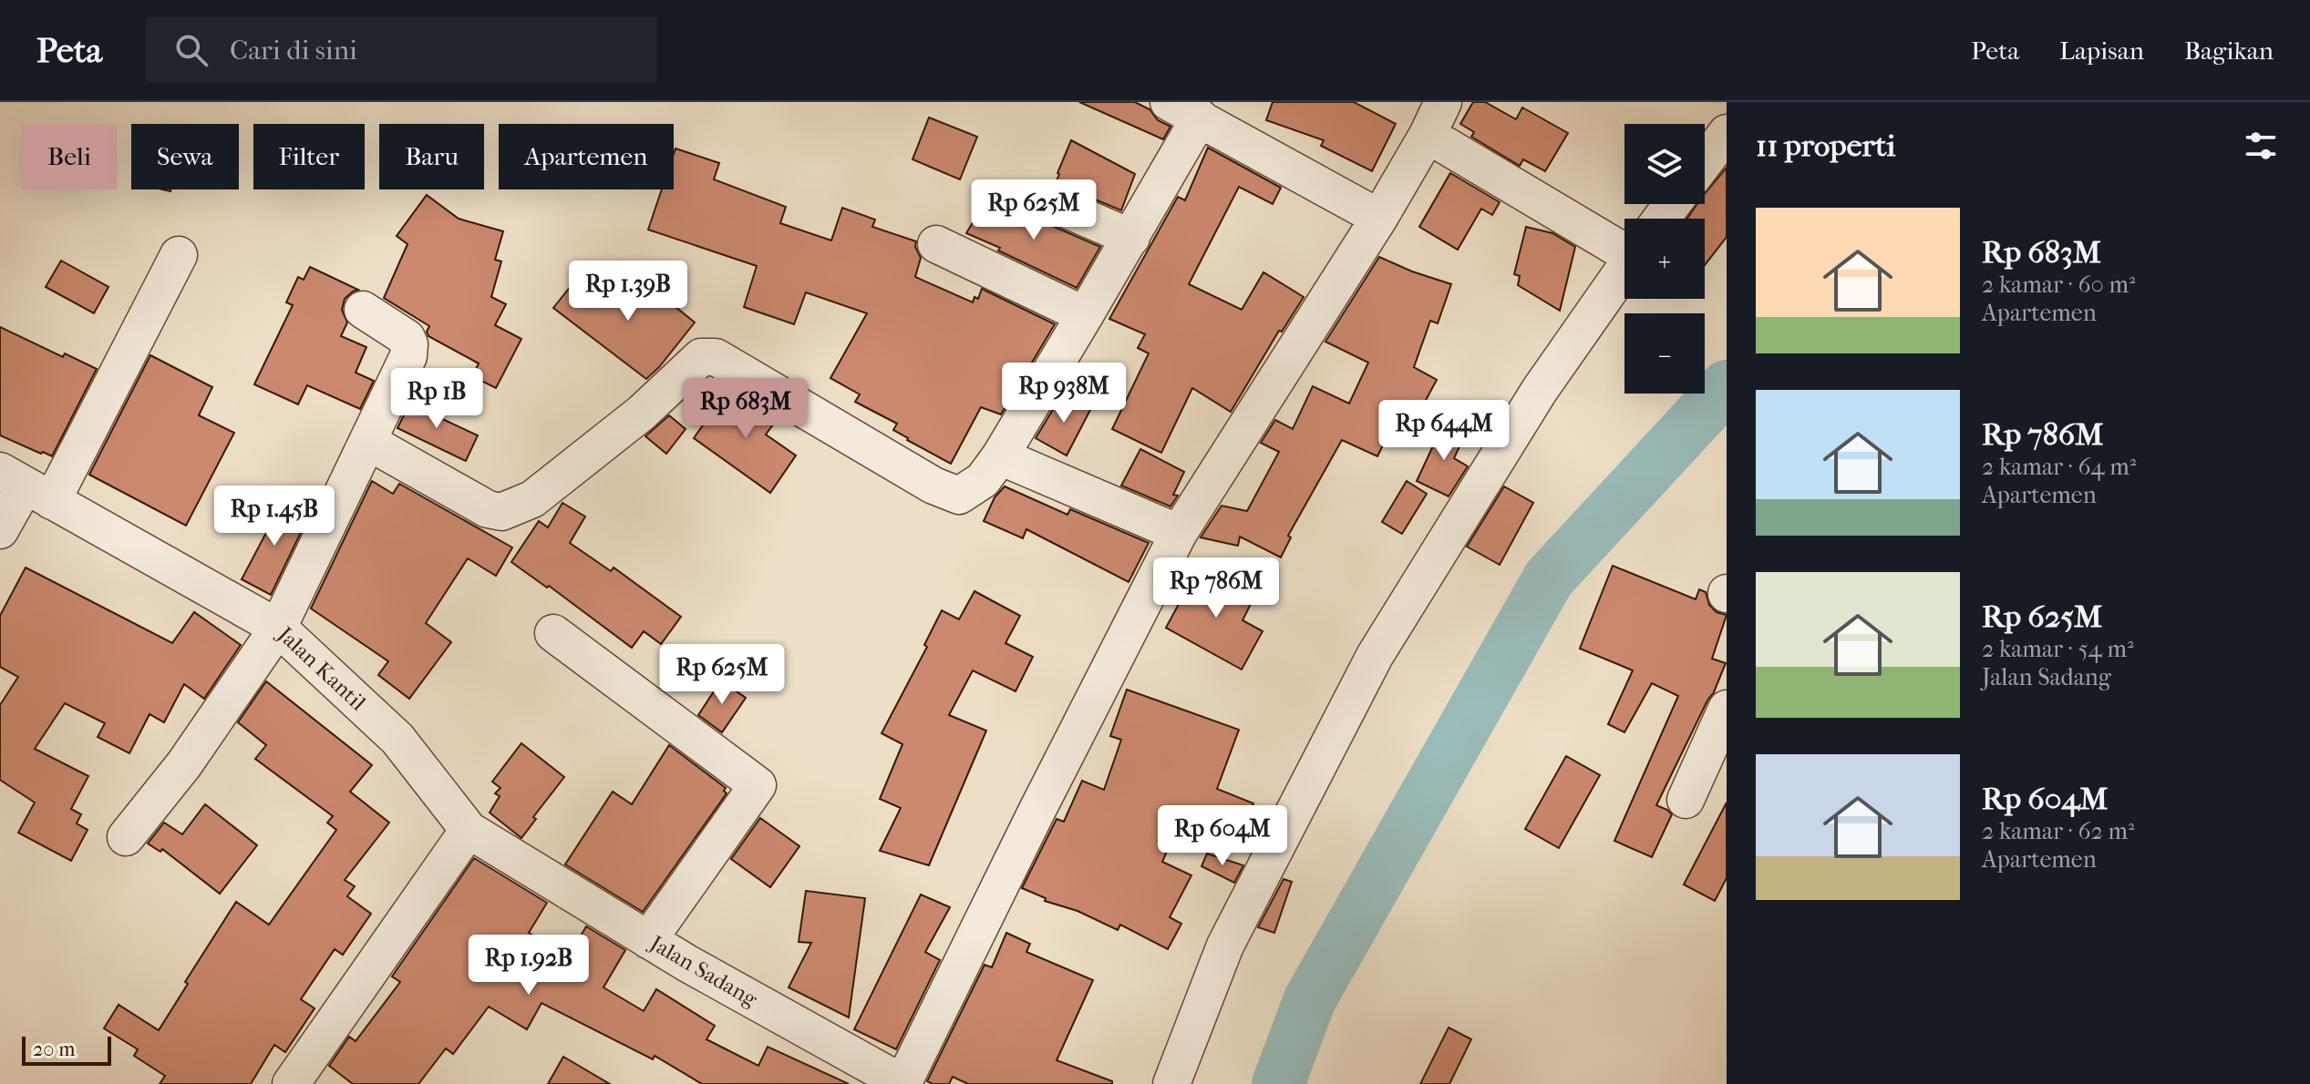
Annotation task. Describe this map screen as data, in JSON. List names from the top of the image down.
{
  "streets": {
    "street": ["Jalan Kantil", "Jalan Sadang"]
  },
  "crossings": [
    ["Jalan Kantil", "Jalan Sadang"]
  ],
  "scale_bar": "20 m",
  "page": {
    "header": "Peta",
    "search": "Cari di sini",
    "nav": ["Peta", "Lapisan", "Bagikan"],
    "heading": "11 properti",
    "map_buttons": ["+", "−"],
    "chip": [
      "Beli",
      "Sewa",
      "Filter",
      "Baru",
      "Apartemen"
    ],
    "price": [
      "Rp 625M",
      "Rp 1.39B",
      "Rp 938M",
      "Rp 1B",
      "Rp 683M",
      "Rp 644M",
      "Rp 1.45B",
      "Rp 786M",
      "Rp 625M",
      "Rp 604M",
      "Rp 1.92B"
    ],
    "list": [
      {
        "name": "Rp 683M",
        "note": "2 kamar · 60 m² · Apartemen"
      },
      {
        "name": "Rp 786M",
        "note": "2 kamar · 64 m² · Apartemen"
      },
      {
        "name": "Rp 625M",
        "note": "2 kamar · 54 m² · Jalan Sadang"
      },
      {
        "name": "Rp 604M",
        "note": "2 kamar · 62 m² · Apartemen"
      }
    ],
    "scale": "20 m"
  }
}
